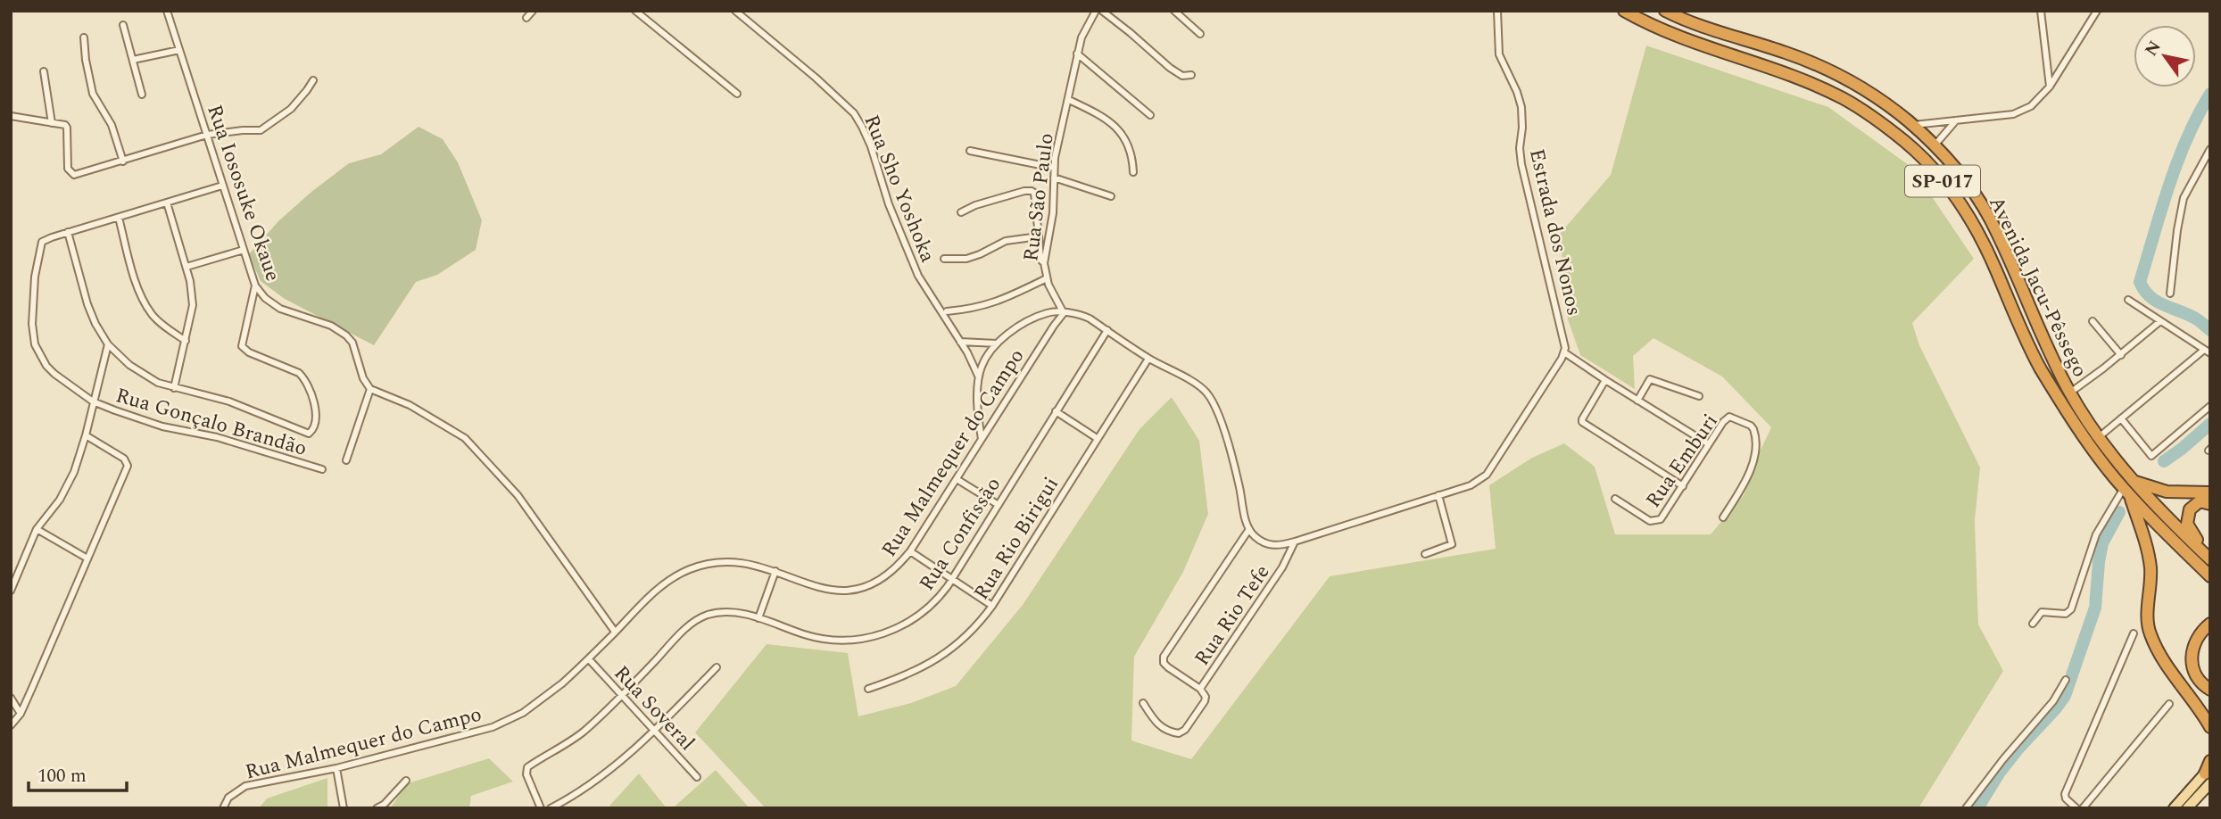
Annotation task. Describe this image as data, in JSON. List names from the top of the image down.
{
  "streets": {
    "highway": ["SP-017", "Avenida Jacu-Pêssego"],
    "street": [
      "Rua Sho Yoshoka",
      "Rua Iososuke Okaue",
      "Rua São Paulo",
      "Estrada dos Nonos",
      "Rua Gonçalo Brandão",
      "Rua Malmequer do Campo",
      "Rua Emburi",
      "Rua Confissão",
      "Rua Rio Birigui",
      "Rua Rio Tefe",
      "Rua Soveral"
    ]
  },
  "crossings": [
    ["Rua São Paulo", "Rua Malmequer do Campo"],
    ["Rua Malmequer do Campo", "Rua Soveral"],
    ["Rua Confissão", "Rua Soveral"]
  ],
  "scale_bar": "100 m",
  "north": "top left"
}
